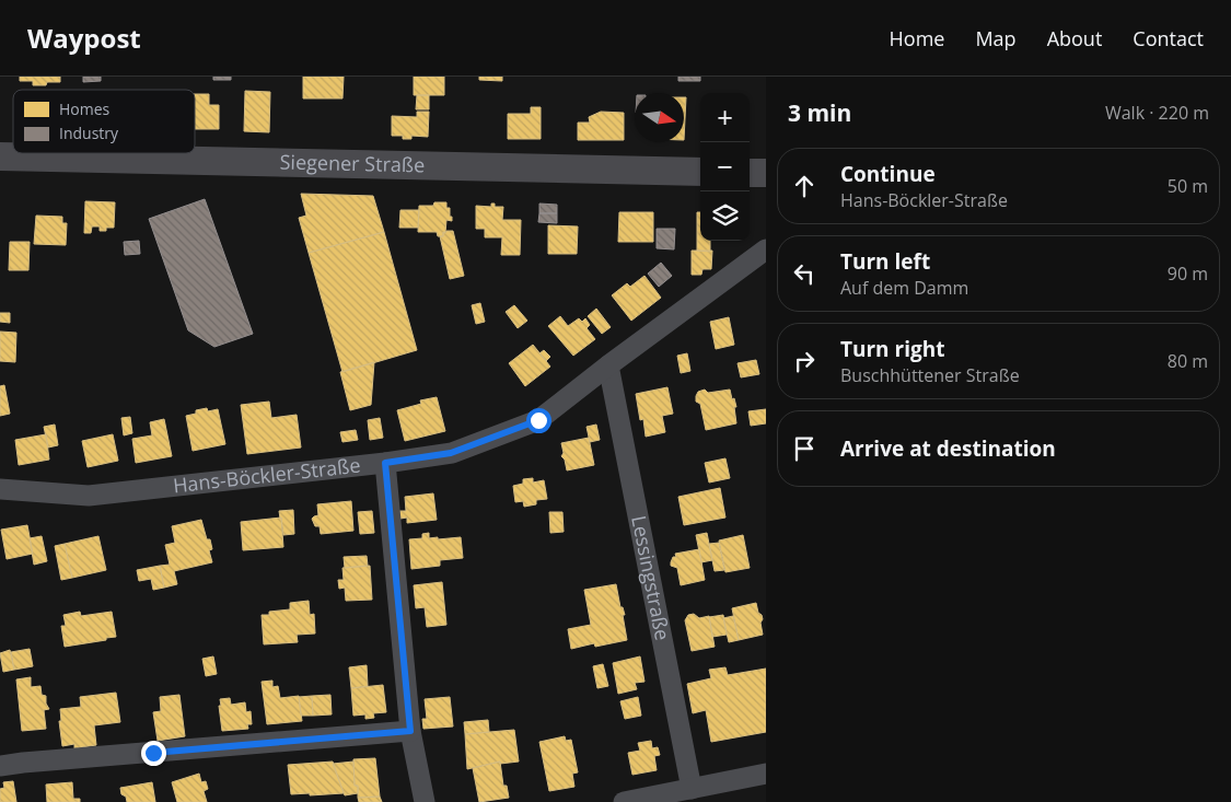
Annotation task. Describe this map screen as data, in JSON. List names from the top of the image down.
{
  "streets": {
    "main road": ["Siegener Straße"],
    "street": ["Hans-Böckler-Straße", "Lessingstraße"]
  },
  "crossings": [
    ["Hans-Böckler-Straße", "Lessingstraße"]
  ],
  "legend": ["Homes", "Industry"],
  "north": "right",
  "page": {
    "header": "Waypost",
    "nav": [
      "Home",
      "Map",
      "About",
      "Contact"
    ],
    "heading": ["3 min", "Walk · 220 m"],
    "map_buttons": ["+", "−"],
    "list": [
      ["Continue", "Hans-Böckler-Straße", "50 m"],
      ["Turn left", "Auf dem Damm", "90 m"],
      ["Turn right", "Buschhüttener Straße", "80 m"],
      "Arrive at destination"
    ]
  }
}
